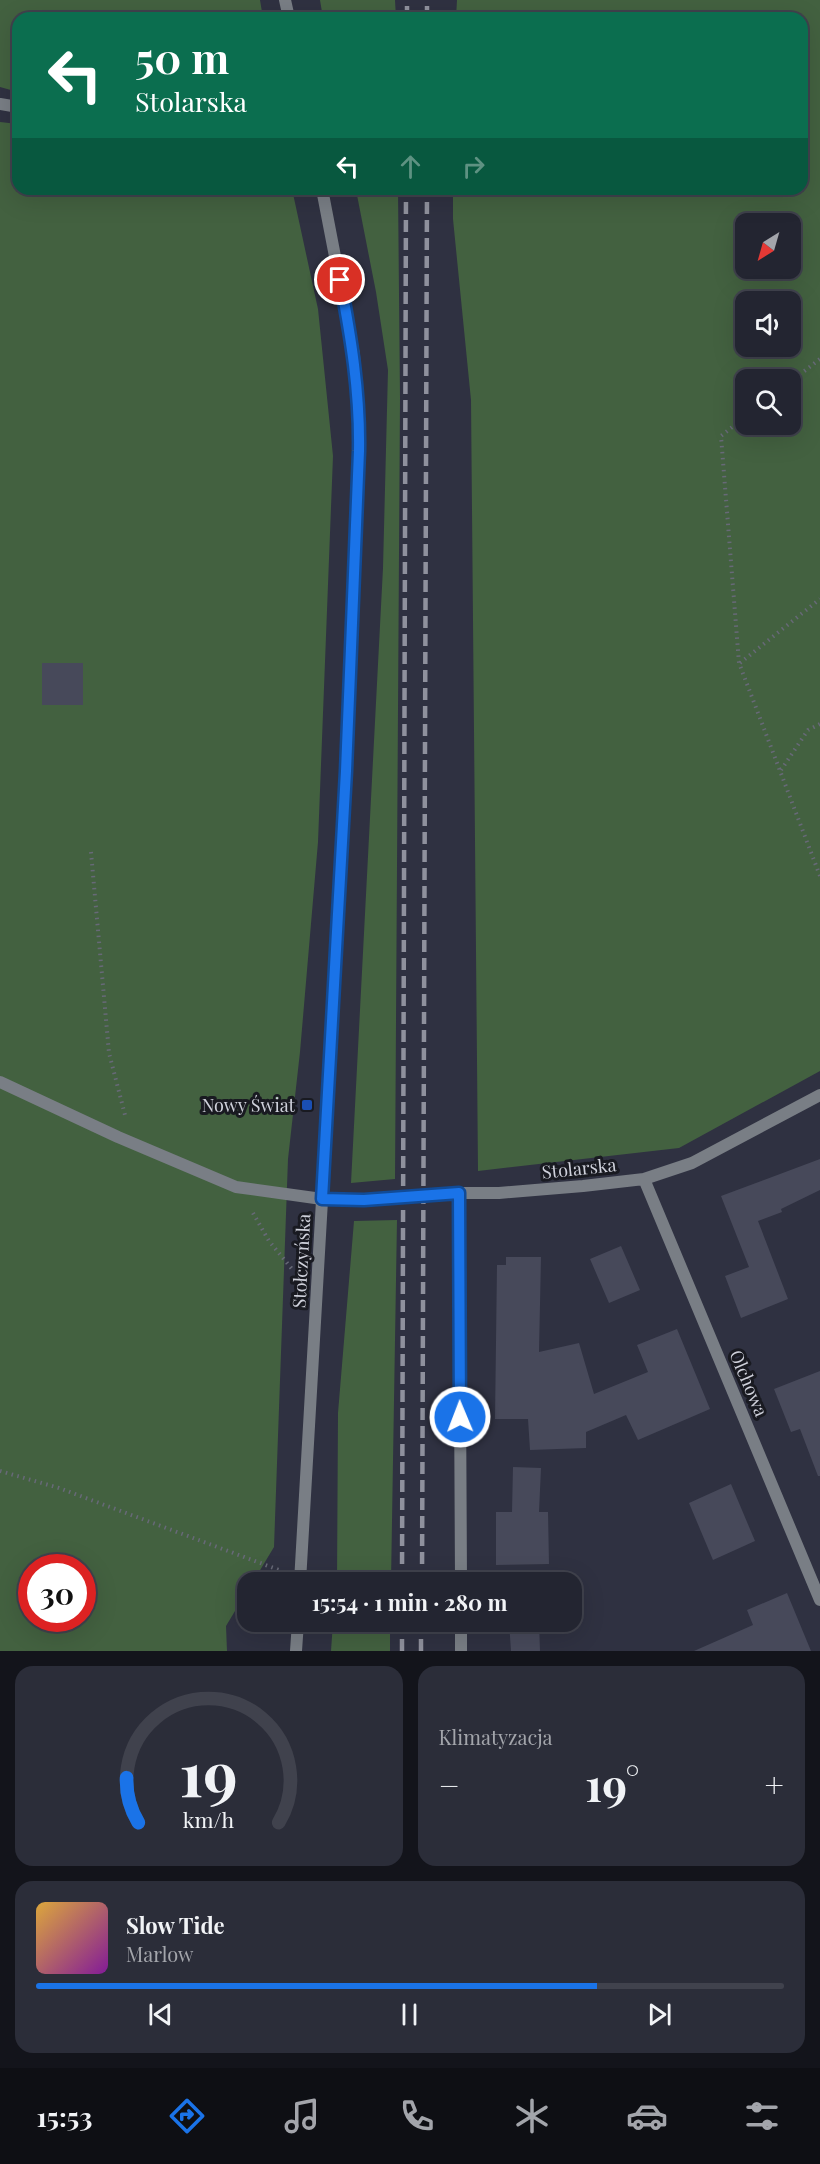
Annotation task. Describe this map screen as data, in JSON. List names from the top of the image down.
{
  "streets": {
    "street": ["Stolarska", "Stołczyńska", "Olchowa"]
  },
  "crossings": [
    ["Stolarska", "Stołczyńska"],
    ["Stolarska", "Olchowa"]
  ],
  "places": {
    "transit": ["Nowy Świat"]
  },
  "north": "bottom left",
  "page": {
    "turn": ["50 m", "Stolarska"],
    "limit": "30",
    "trip": "15:54 · 1 min · 280 m",
    "tile": "Klimatyzacja",
    "heat": ["−", "19°", "+"],
    "song": ["Slow Tide", "Marlow"],
    "tabs": "15:53",
    "gauge": ["19", "km/h"]
  }
}
